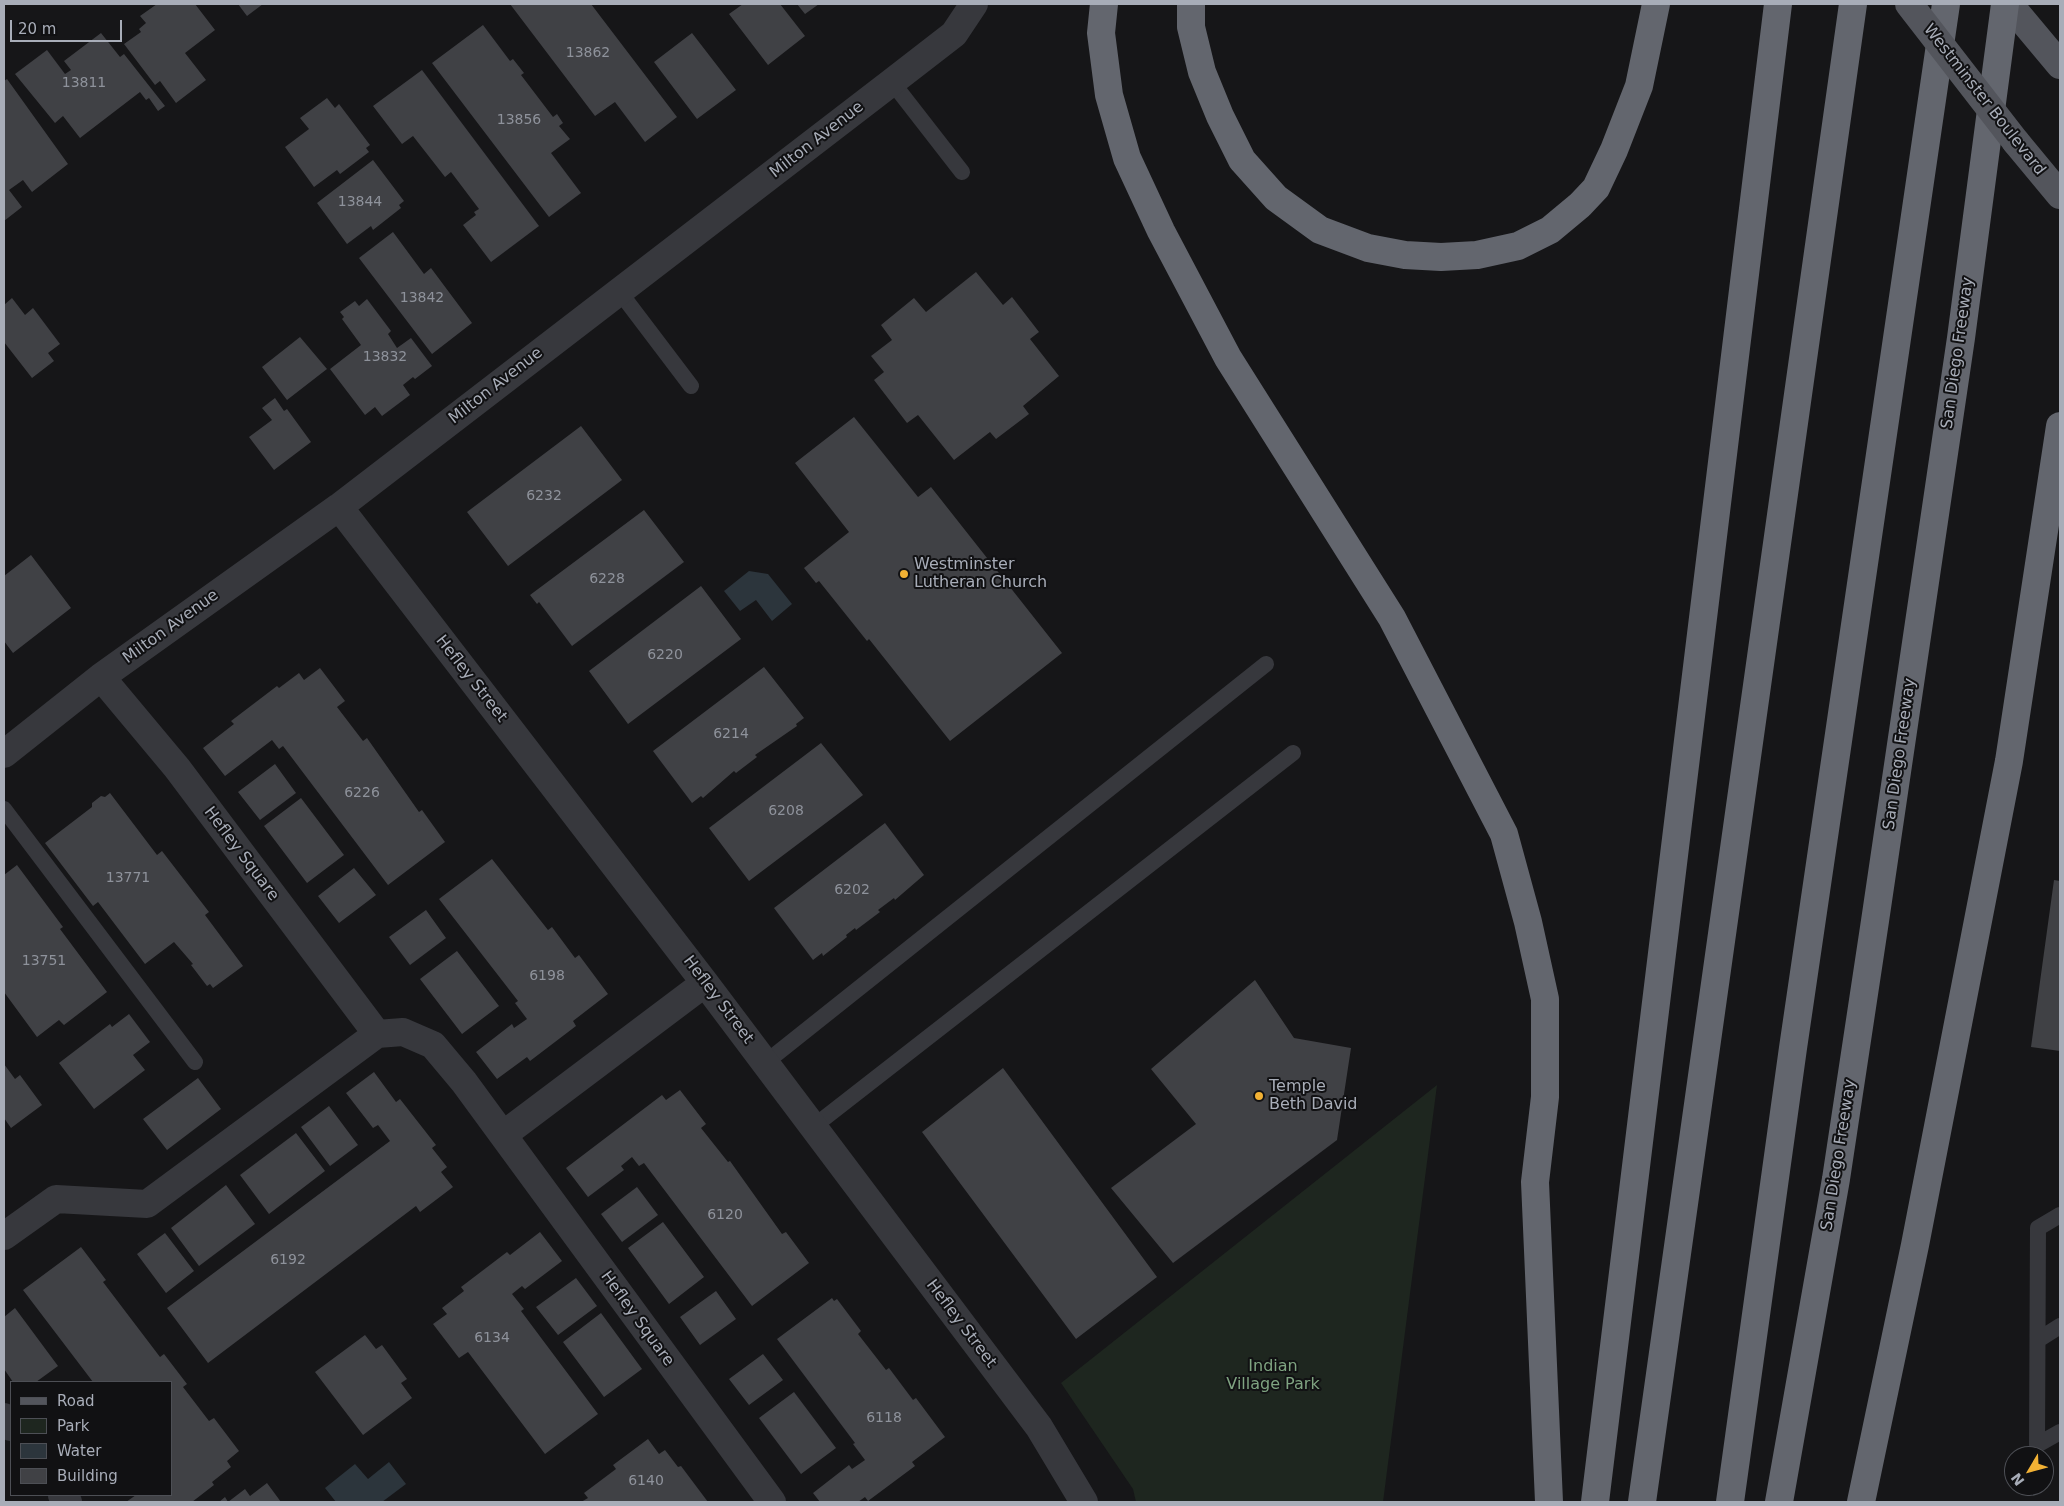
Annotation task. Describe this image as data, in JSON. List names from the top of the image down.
{
  "streets": {
    "highway": ["San Diego Freeway"],
    "main road": ["Westminster Boulevard"],
    "street": ["Milton Avenue", "Hefley Street", "Hefley Square"]
  },
  "crossings": [
    ["Milton Avenue", "Hefley Street"],
    ["Milton Avenue", "Hefley Square"]
  ],
  "parks": ["Indian Village Park"],
  "places": ["Westminster Lutheran Church", "Temple Beth David"],
  "house_numbers": [
    "13862",
    "13811",
    "13856",
    "13844",
    "13842",
    "13832",
    "6232",
    "6228",
    "6220",
    "6214",
    "6226",
    "6208",
    "13771",
    "6202",
    "13751",
    "6198",
    "6120",
    "6192",
    "6134",
    "6118",
    "6140"
  ],
  "legend": [
    "Road",
    "Park",
    "Water",
    "Building"
  ],
  "scale_bar": "20 m",
  "north": "bottom left"
}
